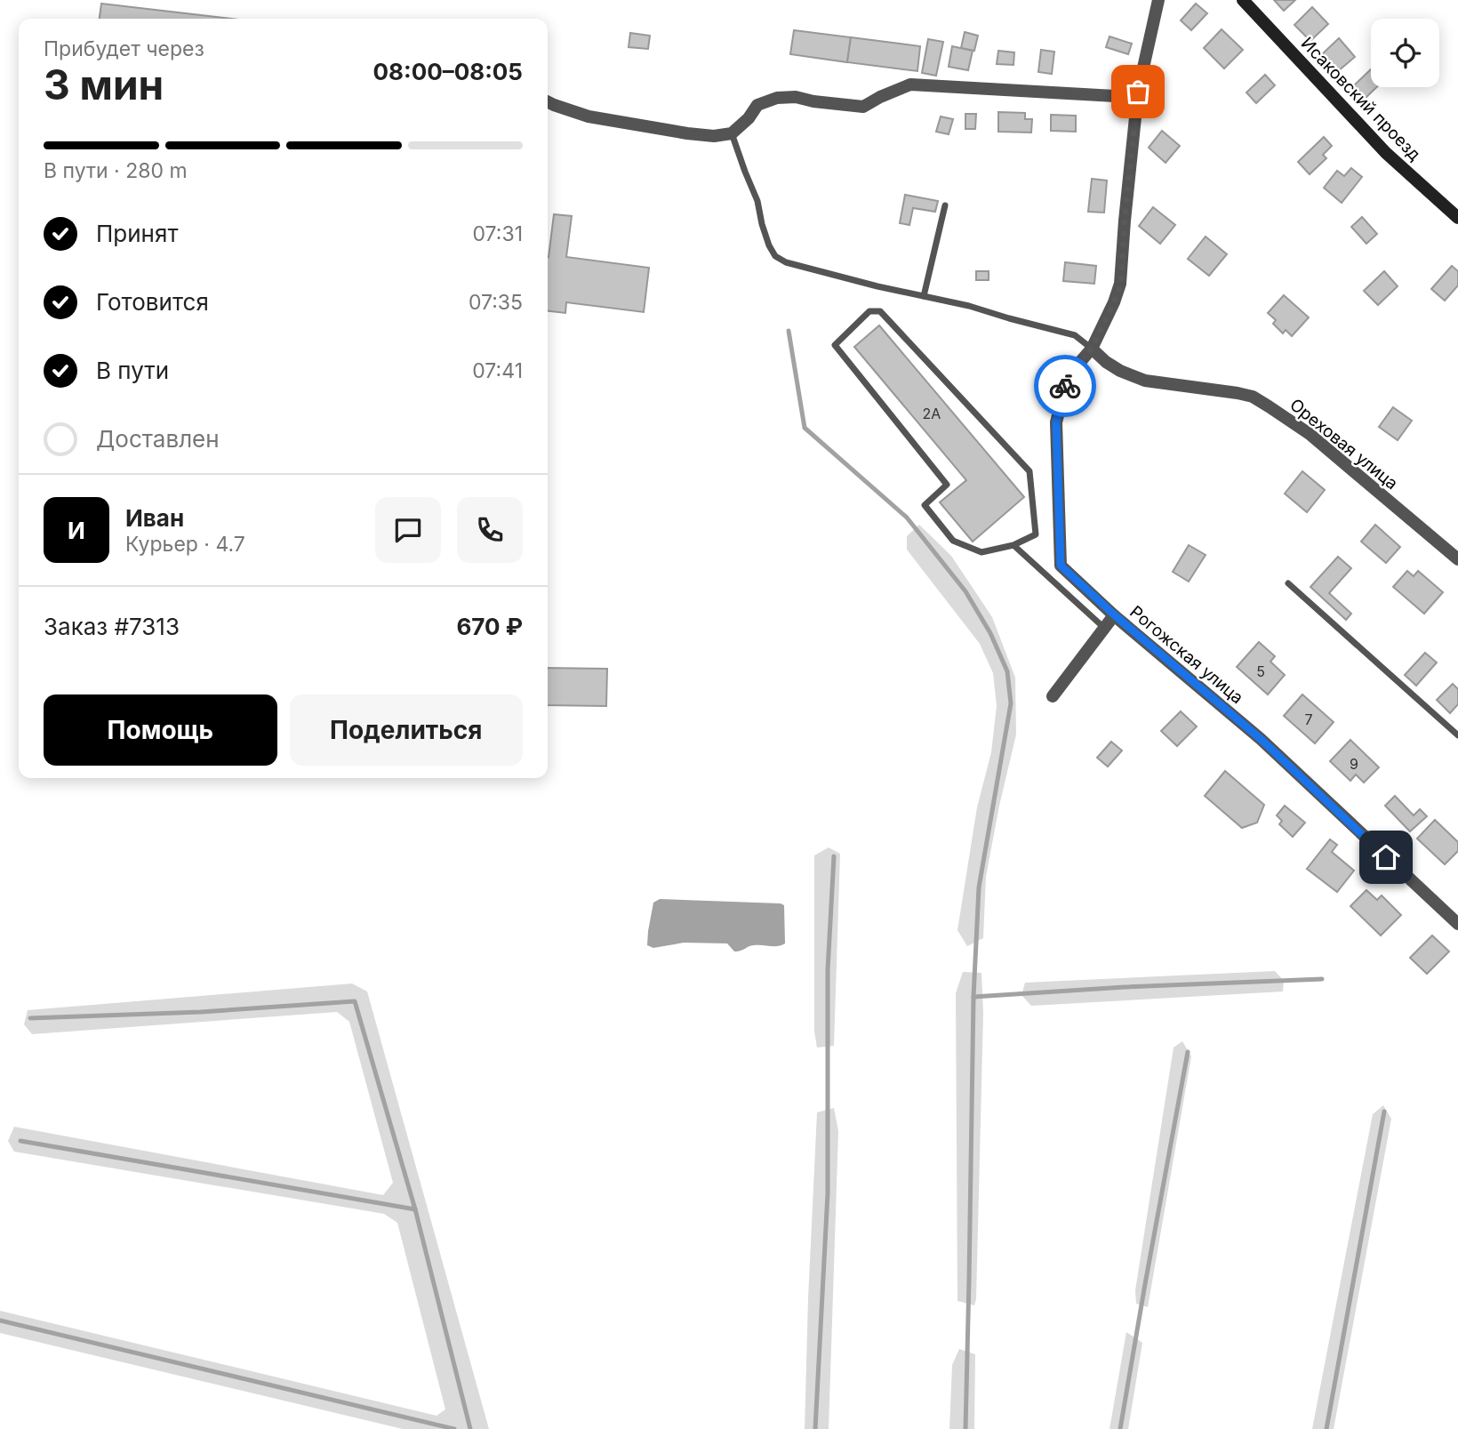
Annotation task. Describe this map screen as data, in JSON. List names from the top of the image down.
{
  "streets": {
    "street": ["Исаковский проезд", "Ореховая улица", "Рогожская улица"]
  },
  "crossings": [
    ["Ореховая улица", "Рогожская улица"]
  ],
  "house_numbers": [
    "2А",
    "5",
    "7",
    "9"
  ],
  "page": {
    "heading": ["3 мин", "Прибудет через", "08:00–08:05"],
    "panel": [
      "Иван",
      "Курьер · 4.7",
      "Заказ #7313",
      "670 ₽"
    ],
    "bar": "В пути · 280 m",
    "list": [
      ["Принят", "07:31"],
      ["Готовится", "07:35"],
      ["В пути", "07:41"],
      "Доставлен"
    ],
    "round": "И",
    "buttons": ["Помощь", "Поделиться"]
  }
}
